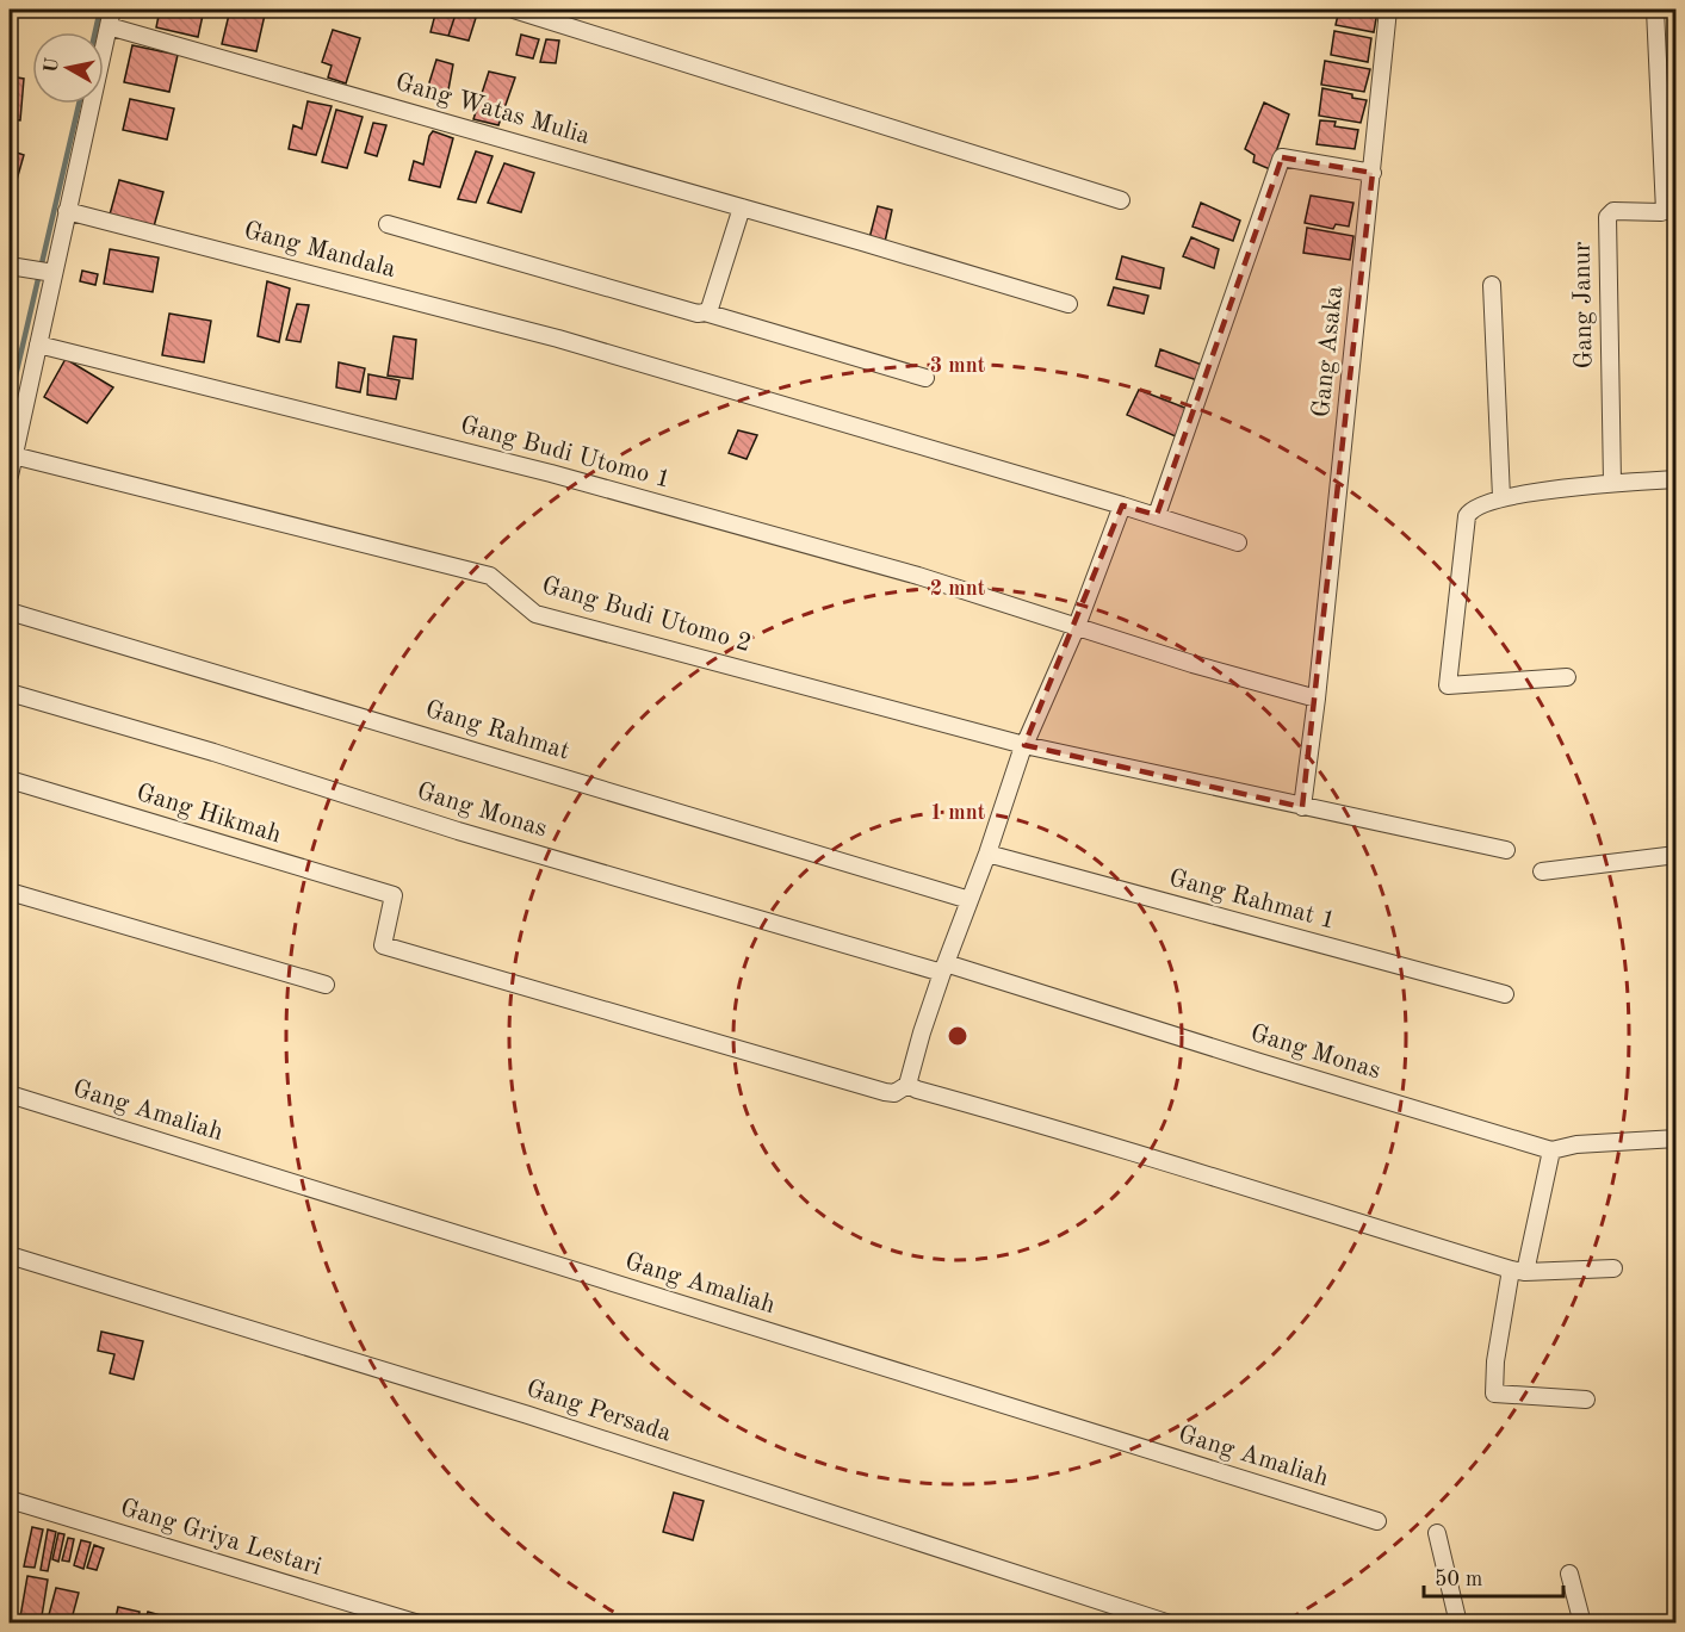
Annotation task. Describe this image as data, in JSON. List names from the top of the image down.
{
  "streets": {
    "street": [
      "Gang Watas Mulia",
      "Gang Mandala",
      "Gang Janur",
      "Gang Asaka",
      "Gang Budi Utomo 1",
      "Gang Budi Utomo 2",
      "Gang Rahmat",
      "Gang Monas",
      "Gang Hikmah",
      "Gang Rahmat 1",
      "Gang Amaliah",
      "Gang Persada",
      "Gang Griya Lestari"
    ]
  },
  "crossings": [
    ["Gang Asaka", "Gang Budi Utomo 1"],
    ["Gang Asaka", "Gang Budi Utomo 2"]
  ],
  "scale_bar": "50 m",
  "north": "left",
  "rings": ["3 mnt", "2 mnt", "1 mnt"]
}
